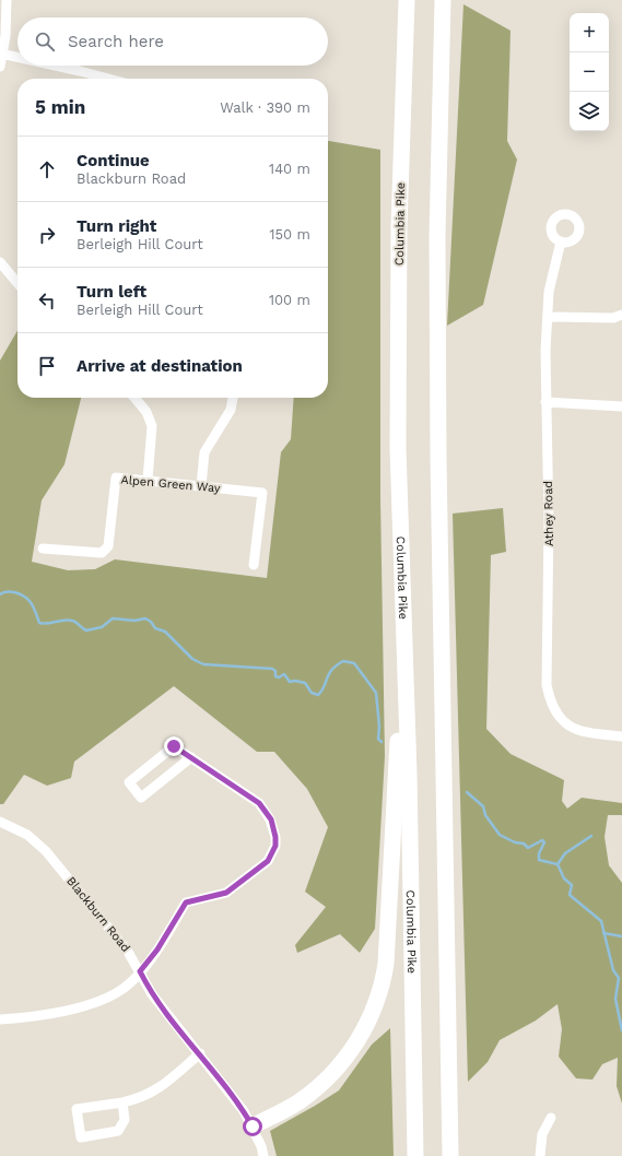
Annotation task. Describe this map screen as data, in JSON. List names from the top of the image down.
{
  "streets": {
    "highway": ["Columbia Pike"],
    "street": ["Alpen Green Way", "Athey Road", "Blackburn Road"]
  },
  "page": {
    "map_buttons": ["+", "−"],
    "search": "Search here",
    "heading": ["5 min", "Walk · 390 m"],
    "list": [
      ["Continue", "Blackburn Road", "140 m"],
      ["Turn right", "Berleigh Hill Court", "150 m"],
      ["Turn left", "Berleigh Hill Court", "100 m"],
      "Arrive at destination"
    ]
  }
}
